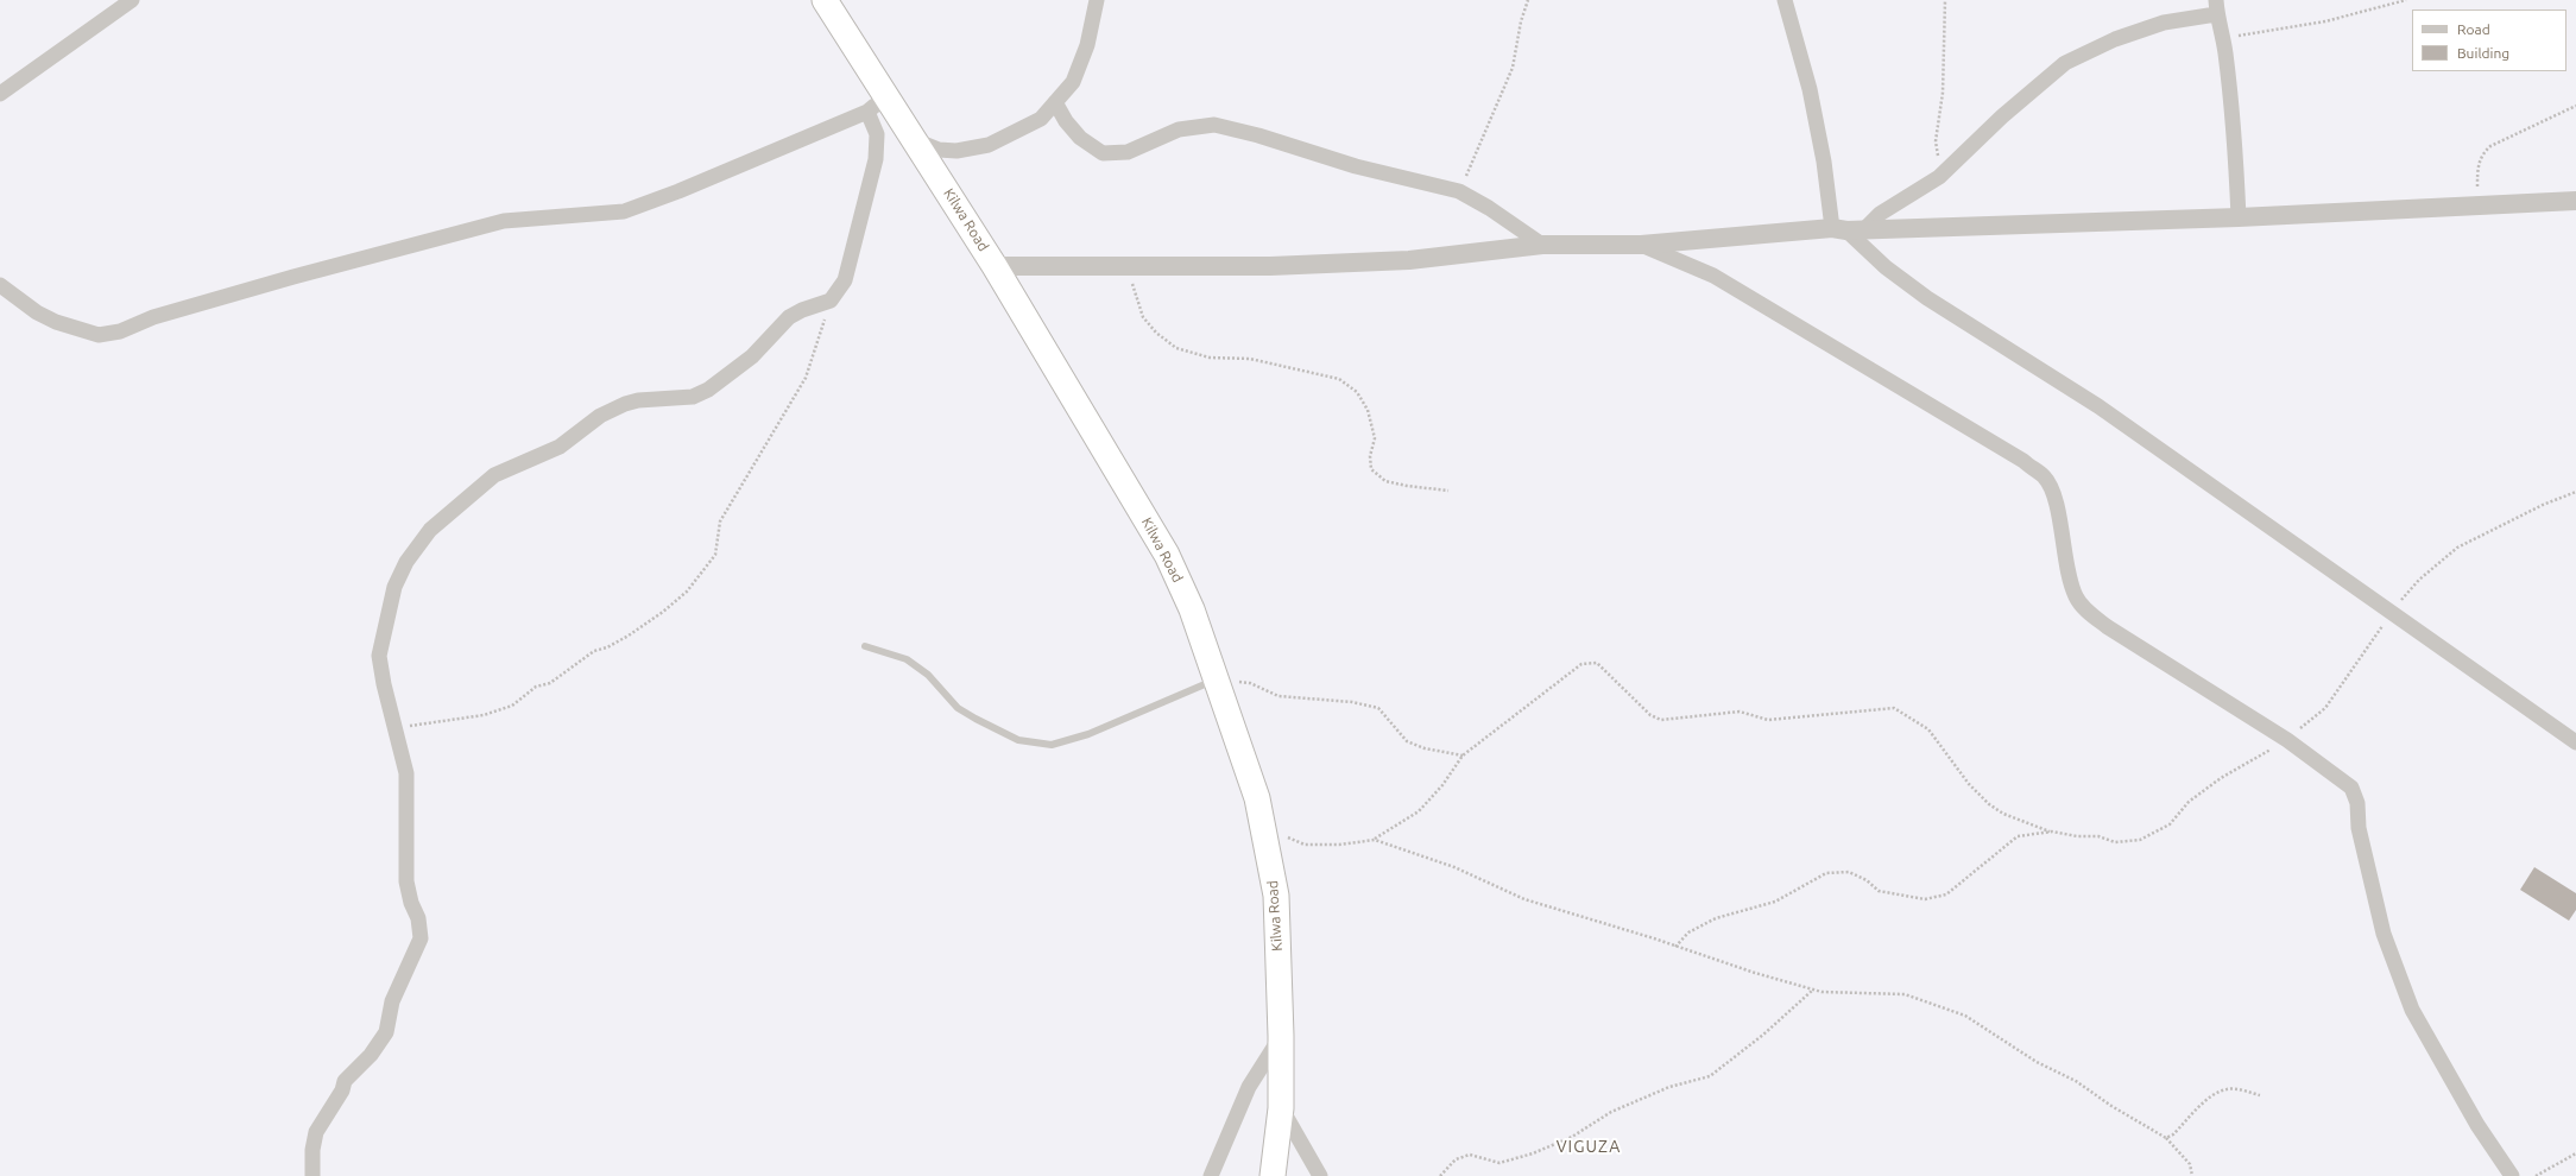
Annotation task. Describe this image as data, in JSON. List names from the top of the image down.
{
  "streets": {
    "highway": ["Kilwa Road"]
  },
  "districts": ["VIGUZA"],
  "legend": ["Road", "Building"]
}
